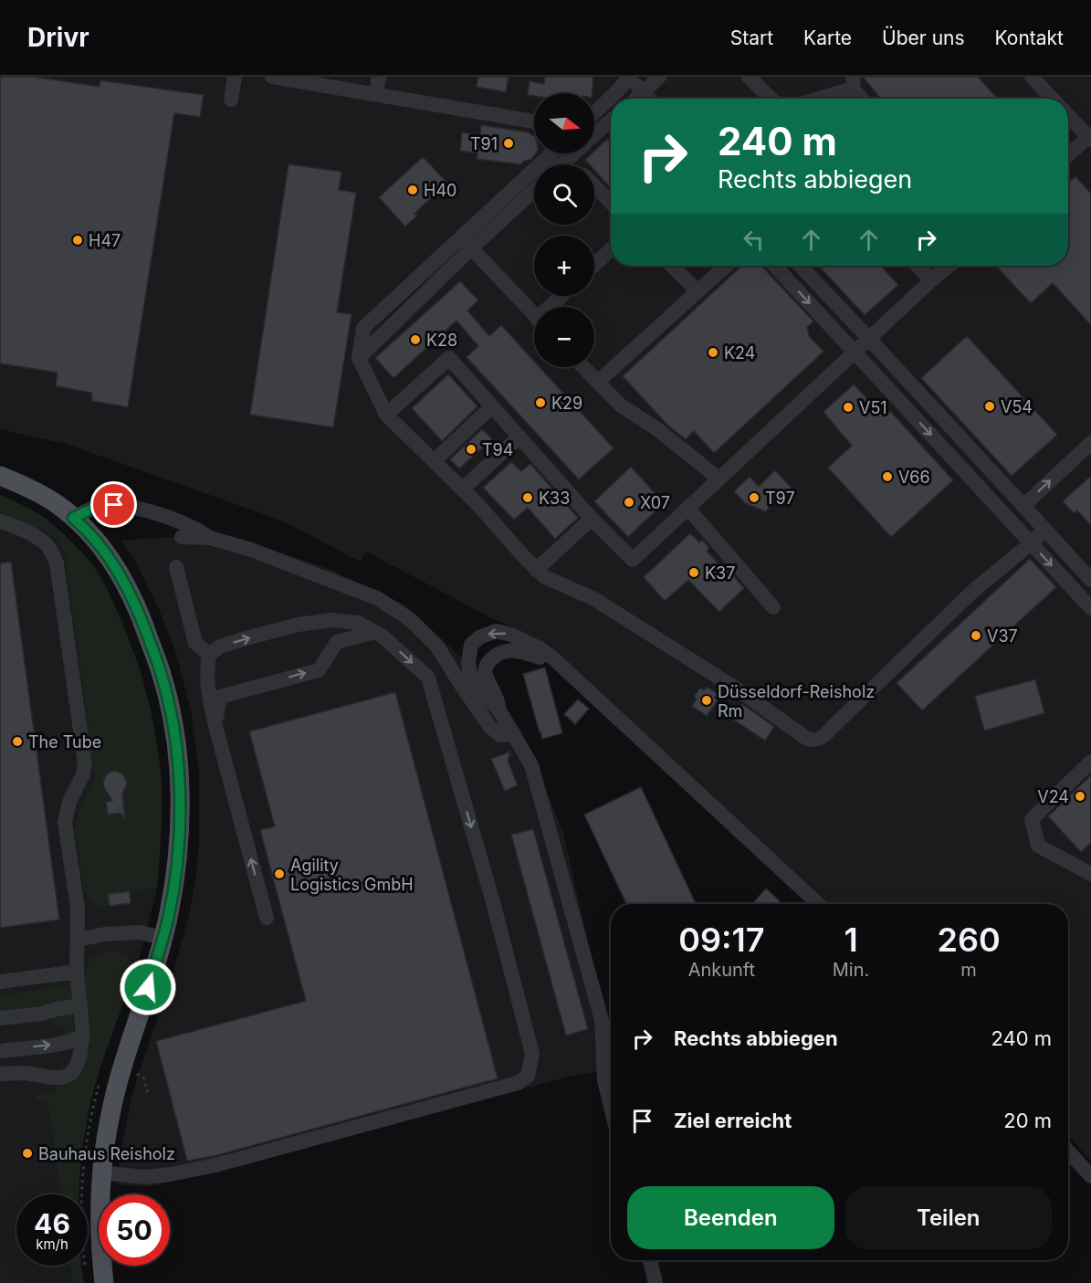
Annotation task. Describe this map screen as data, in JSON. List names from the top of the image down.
{
  "places": [
    "T91",
    "H40",
    "H47",
    "K28",
    "K24",
    "K29",
    "V54",
    "V51",
    "T94",
    "V66",
    "K33",
    "T97",
    "X07",
    "K37",
    "V37",
    "Düsseldorf-Reisholz Rm",
    "The Tube",
    "V24",
    "Agility Logistics GmbH",
    "Bauhaus Reisholz"
  ],
  "north": "right",
  "page": {
    "header": "Drivr",
    "nav": [
      "Start",
      "Karte",
      "Über uns",
      "Kontakt"
    ],
    "map_buttons": ["+", "−"],
    "turn": ["240 m", "Rechts abbiegen"],
    "eta": [
      "09:17",
      "Ankunft",
      "1",
      "Min.",
      "260",
      "m"
    ],
    "list": [
      {
        "name": "Rechts abbiegen",
        "value": "240 m"
      },
      {
        "name": "Ziel erreicht",
        "value": "20 m"
      }
    ],
    "buttons": ["Beenden", "Teilen"],
    "speed": "46 km/h",
    "limit": "50"
  }
}
